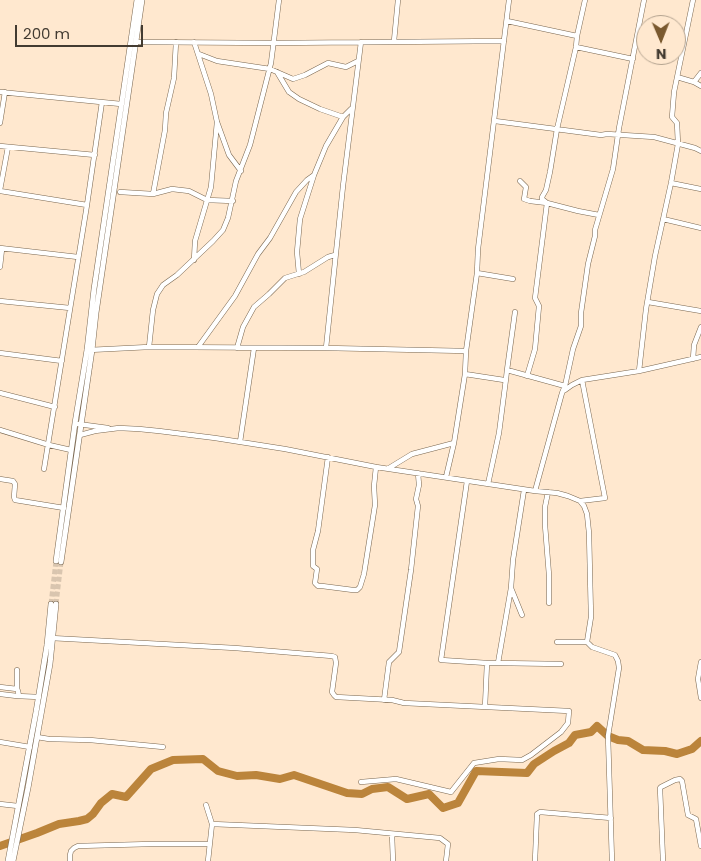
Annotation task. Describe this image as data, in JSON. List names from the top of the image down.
{
  "scale_bar": "200 m",
  "north": "bottom"
}
